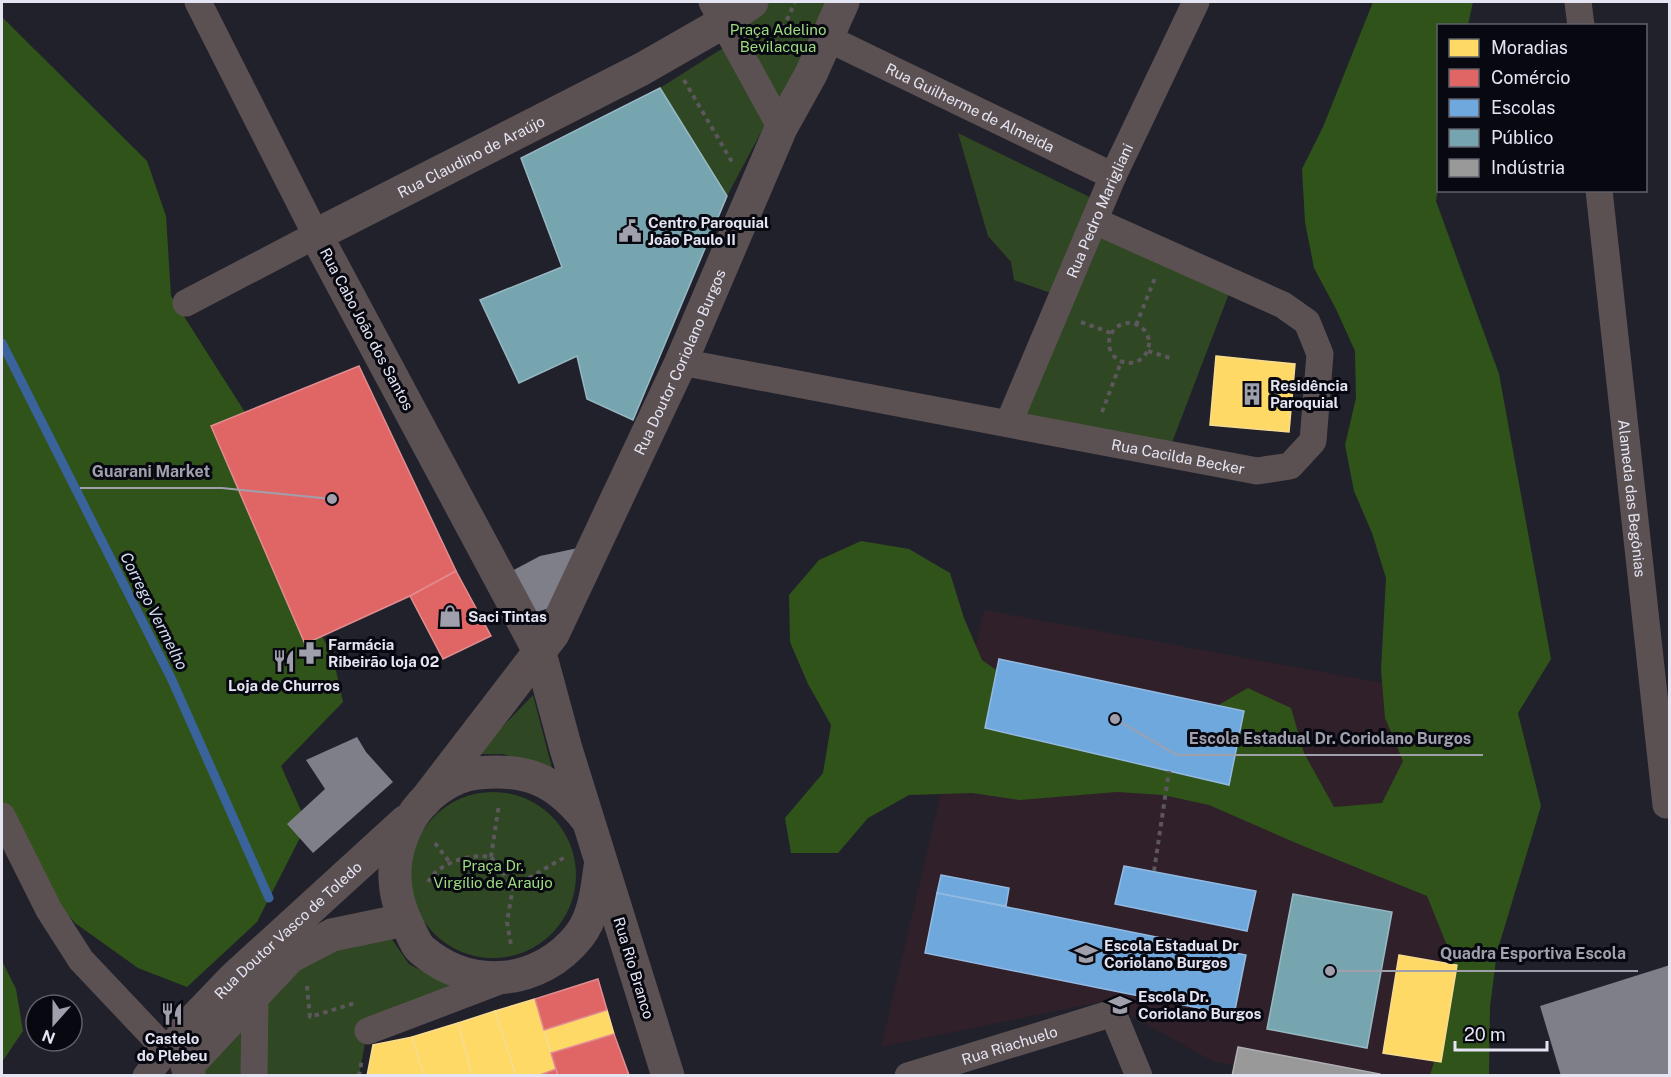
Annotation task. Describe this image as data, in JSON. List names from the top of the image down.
{
  "streets": {
    "street": [
      "Rua Guilherme de Almeida",
      "Rua Claudino de Araújo",
      "Rua Pedro Marigliani",
      "Rua Cabo João dos Santos",
      "Rua Doutor Coriolano Burgos",
      "Rua Cacilda Becker",
      "Alameda das Begônias",
      "Rua Doutor Vasco de Toledo",
      "Rua Rio Branco",
      "Rua Riachuelo"
    ]
  },
  "crossings": [
    ["Rua Guilherme de Almeida", "Rua Pedro Marigliani"],
    ["Rua Guilherme de Almeida", "Rua Doutor Coriolano Burgos"],
    ["Rua Claudino de Araújo", "Rua Cabo João dos Santos"],
    ["Rua Pedro Marigliani", "Rua Cacilda Becker"],
    ["Rua Cabo João dos Santos", "Rua Doutor Coriolano Burgos"],
    ["Rua Cabo João dos Santos", "Rua Doutor Vasco de Toledo"],
    ["Rua Cabo João dos Santos", "Rua Rio Branco"],
    ["Rua Doutor Coriolano Burgos", "Rua Cacilda Becker"],
    ["Rua Doutor Coriolano Burgos", "Rua Doutor Vasco de Toledo"]
  ],
  "water": ["Corrego Vermelho"],
  "parks": ["Praça Adelino Bevilacqua", "Praça Dr. Virgílio de Araújo"],
  "places": {
    "public building": ["Centro Paroquial João Paulo II"],
    "building": ["Residência Paroquial"],
    "other": ["Guarani Market", "Escola Estadual Dr. Coriolano Burgos", "Quadra Esportiva Escola"],
    "shop": ["Saci Tintas"],
    "pharmacy": ["Farmácia Ribeirão loja 02"],
    "restaurant": ["Loja de Churros", "Castelo do Plebeu"],
    "school or university": ["Escola Estadual Dr Coriolano Burgos", "Escola Dr. Coriolano Burgos"]
  },
  "legend": [
    "Moradias",
    "Comércio",
    "Escolas",
    "Público",
    "Indústria"
  ],
  "scale_bar": "20 m",
  "north": "bottom"
}
